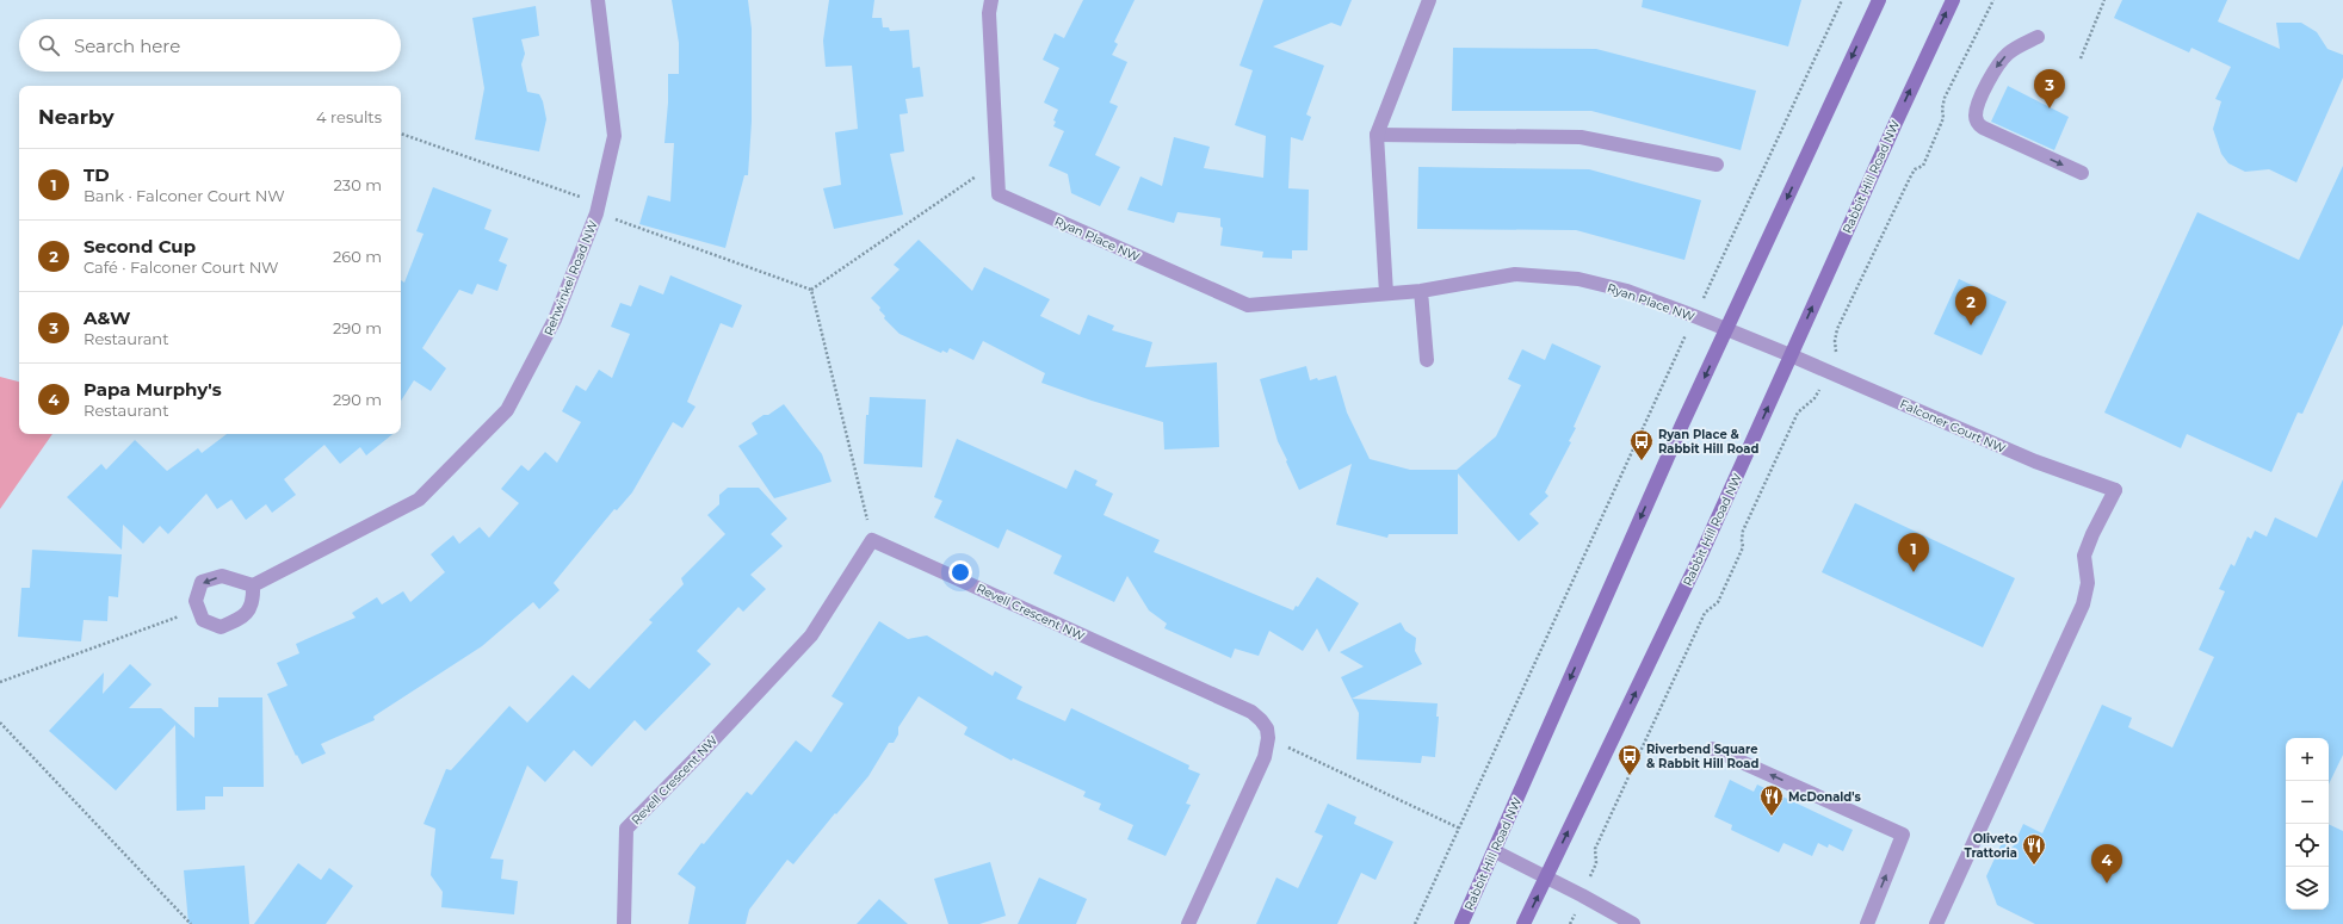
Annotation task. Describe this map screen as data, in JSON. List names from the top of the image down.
{
  "streets": {
    "main road": ["Rabbit Hill Road NW"],
    "street": [
      "Ryan Place NW",
      "Rehwinkel Road NW",
      "Falconer Court NW",
      "Revell Crescent NW"
    ]
  },
  "crossings": [
    ["Rabbit Hill Road NW", "Ryan Place NW"],
    ["Rabbit Hill Road NW", "Falconer Court NW"],
    ["Ryan Place NW", "Falconer Court NW"]
  ],
  "places": {
    "bus stop": ["Ryan Place & Rabbit Hill Road", "Riverbend Square & Rabbit Hill Road"],
    "restaurant": ["McDonald's", "Oliveto Trattoria"]
  },
  "page": {
    "search": "Search here",
    "pins": [
      "3",
      "2",
      "1",
      "4"
    ],
    "heading": ["Nearby", "4 results"],
    "list": [
      {
        "mark": "1",
        "name": "TD",
        "note": "Bank · Falconer Court NW",
        "value": "230 m"
      },
      {
        "mark": "2",
        "name": "Second Cup",
        "note": "Café · Falconer Court NW",
        "value": "260 m"
      },
      {
        "mark": "3",
        "name": "A&W",
        "note": "Restaurant",
        "value": "290 m"
      },
      {
        "mark": "4",
        "name": "Papa Murphy's",
        "note": "Restaurant",
        "value": "290 m"
      }
    ],
    "map_buttons": ["+", "−"]
  }
}
